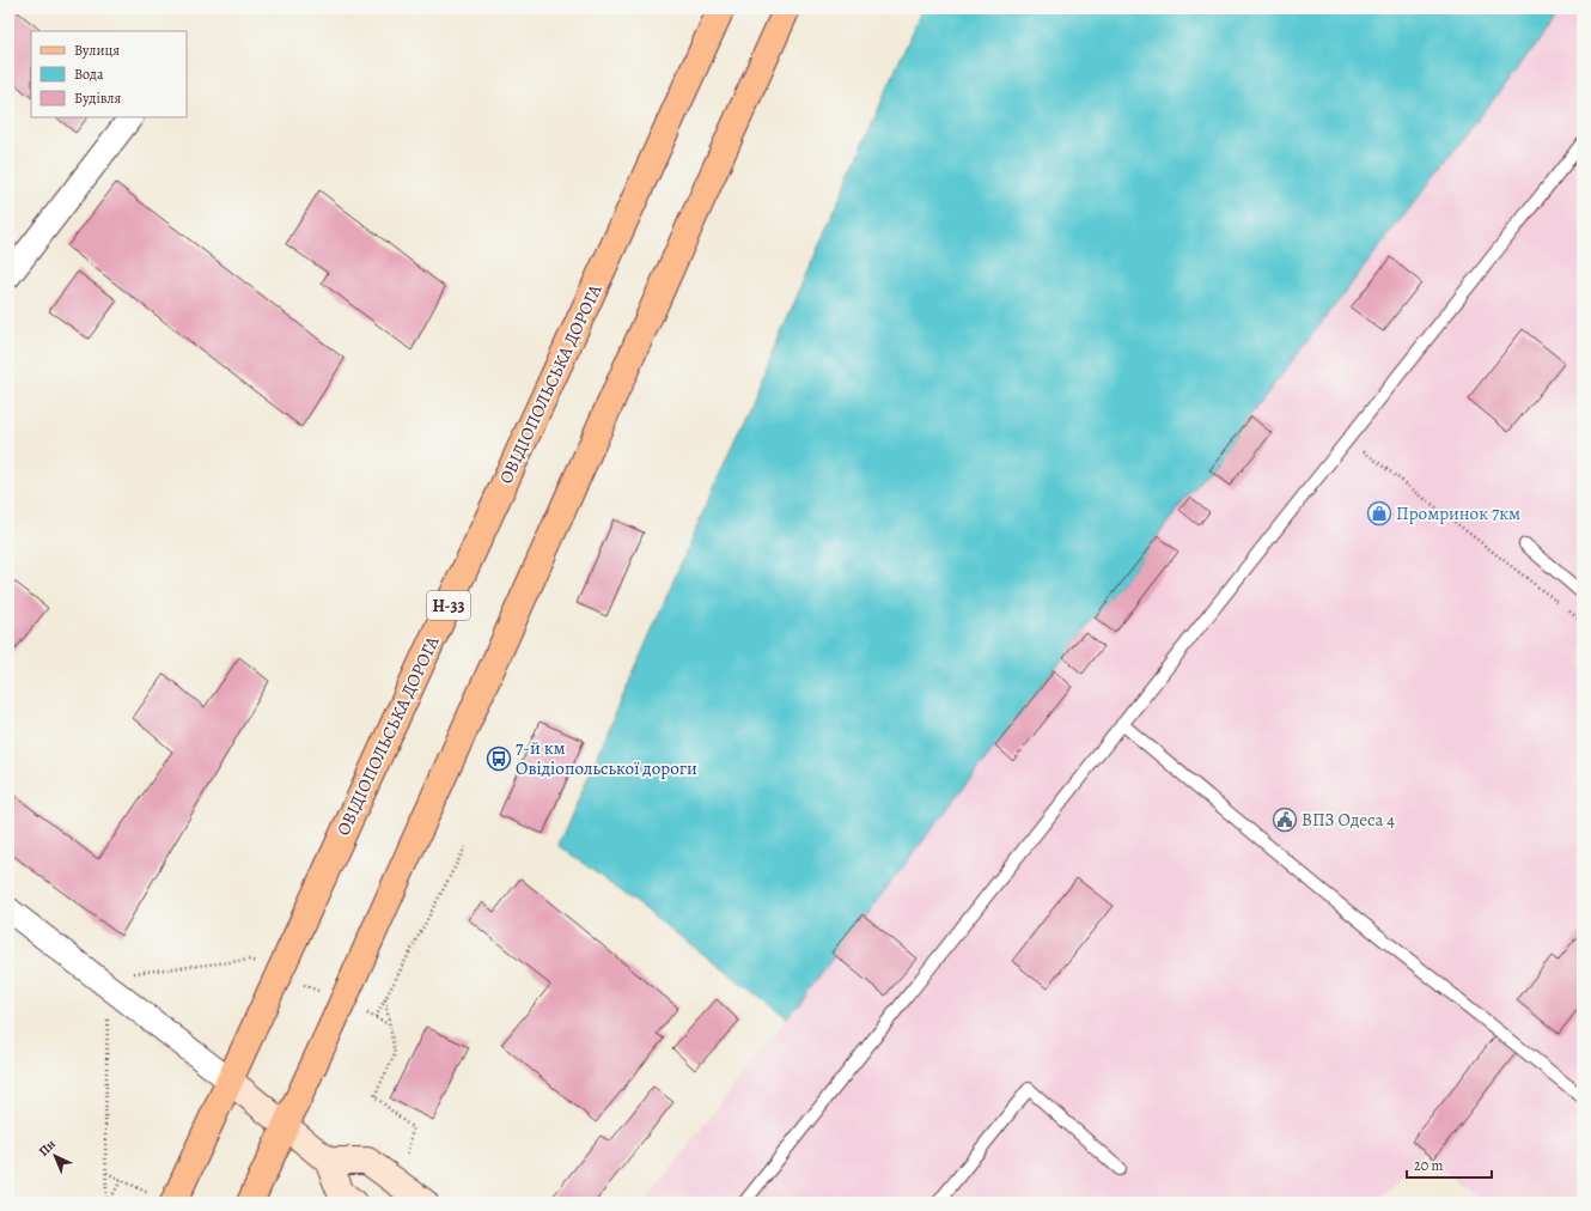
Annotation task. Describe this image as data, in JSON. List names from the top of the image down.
{
  "streets": {
    "main road": ["ОВІДІОПОЛЬСЬКА ДОРОГА", "Н-33"]
  },
  "places": {
    "shop": ["Промринок 7км"],
    "bus stop": ["7-й км Овідіопольської дороги"],
    "public building": ["ВПЗ Одеса 4"]
  },
  "legend": ["Вулиця", "Вода", "Будівля"],
  "scale_bar": "20 m",
  "north": "top left"
}
